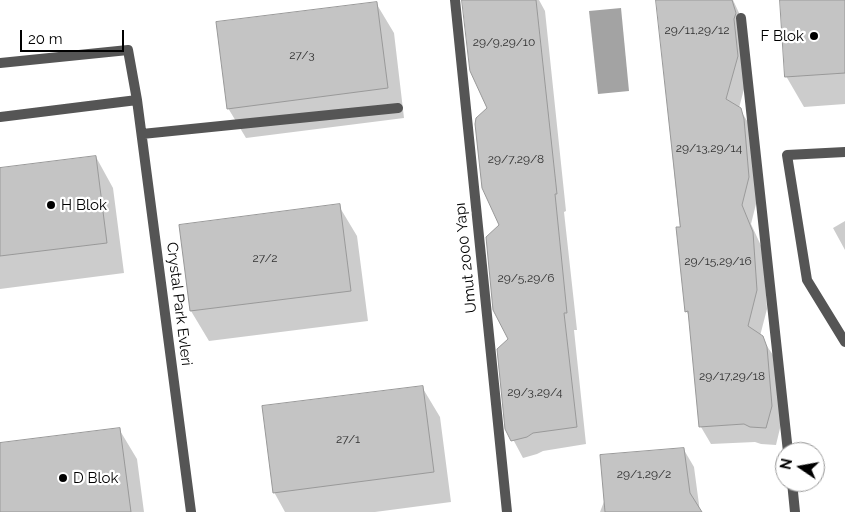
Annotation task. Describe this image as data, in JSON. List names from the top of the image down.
{
  "streets": {
    "lane": ["Umut 2000 Yapı", "Crystal Park Evleri"]
  },
  "places": ["F Blok", "H Blok", "D Blok"],
  "house_numbers": [
    "29/11,29/12",
    "29/9,29/10",
    "27/3",
    "29/13,29/14",
    "29/7,29/8",
    "27/2",
    "29/15,29/16",
    "29/5,29/6",
    "29/17,29/18",
    "29/3,29/4",
    "27/1",
    "29/1,29/2"
  ],
  "scale_bar": "20 m",
  "north": "left"
}
